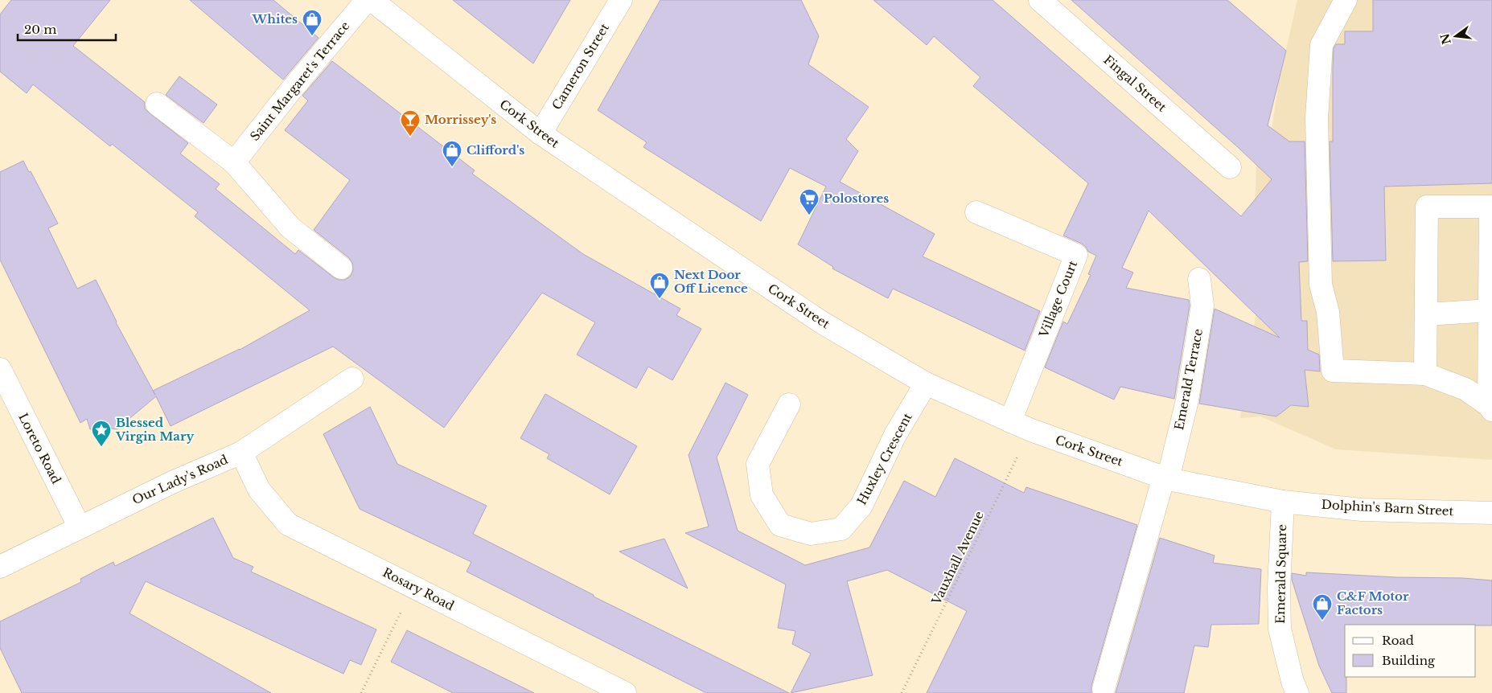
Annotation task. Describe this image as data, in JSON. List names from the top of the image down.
{
  "streets": {
    "street": [
      "Cameron Street",
      "Saint Margaret's Terrace",
      "Fingal Street",
      "Cork Street",
      "Village Court",
      "Emerald Terrace",
      "Loreto Road",
      "Huxley Crescent",
      "Our Lady's Road",
      "Dolphin's Barn Street",
      "Emerald Square",
      "Rosary Road"
    ],
    "path": ["Vauxhall Avenue"]
  },
  "crossings": [
    ["Cameron Street", "Cork Street"],
    ["Cork Street", "Village Court"],
    ["Cork Street", "Emerald Terrace"],
    ["Cork Street", "Huxley Crescent"],
    ["Cork Street", "Dolphin's Barn Street"],
    ["Cork Street", "Vauxhall Avenue"],
    ["Cork Street", "Emerald Square"],
    ["Loreto Road", "Our Lady's Road"],
    ["Our Lady's Road", "Rosary Road"],
    ["Dolphin's Barn Street", "Emerald Square"]
  ],
  "places": {
    "shop": [
      "Whites",
      "Clifford's",
      "Next Door Off Licence",
      "C&F Motor Factors"
    ],
    "bar": ["Morrissey's"],
    "supermarket": ["Polostores"],
    "place": ["Blessed Virgin Mary"]
  },
  "legend": ["Road", "Building"],
  "scale_bar": "20 m",
  "north": "left"
}
